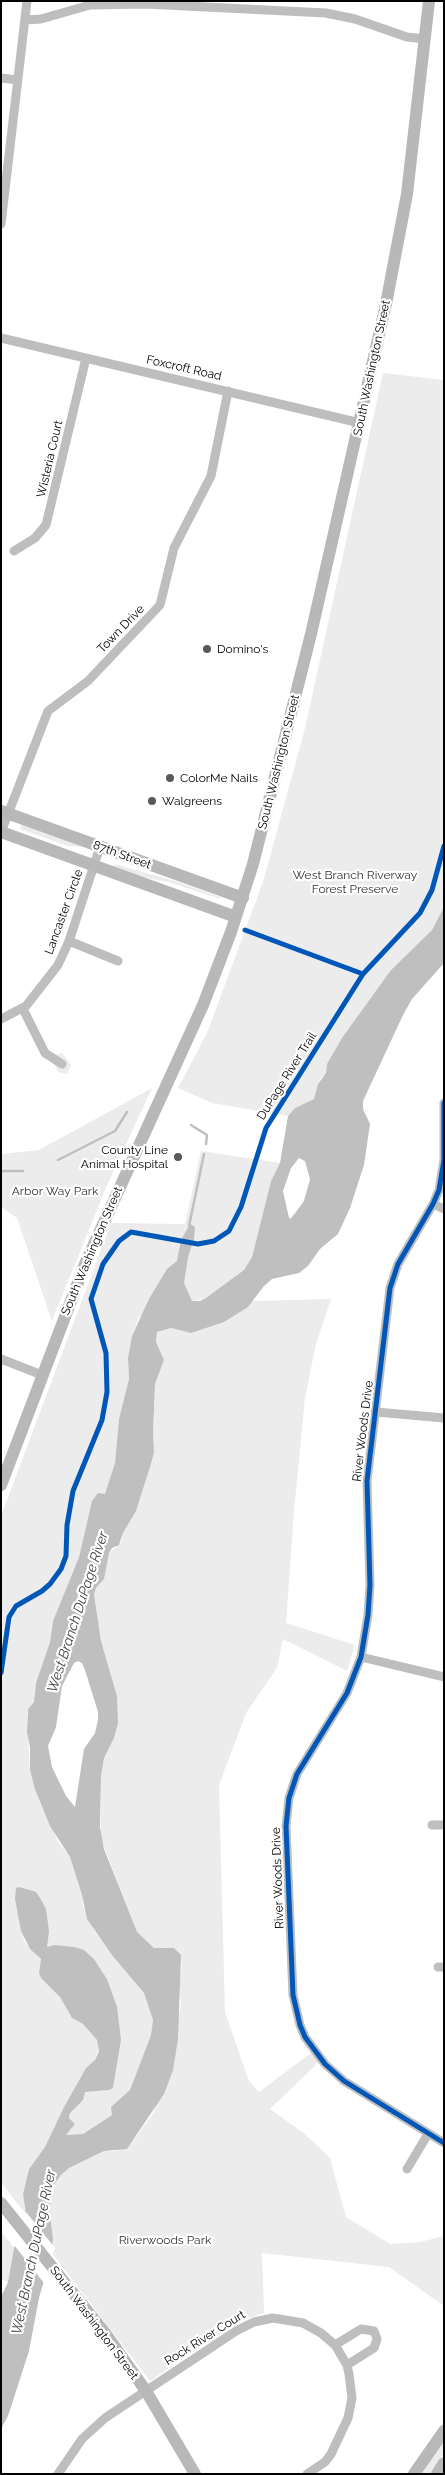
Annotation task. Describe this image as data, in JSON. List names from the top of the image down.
{
  "streets": {
    "main road": ["South Washington Street", "87th Street"],
    "street": [
      "Foxcroft Road",
      "Wisteria Court",
      "Town Drive",
      "Lancaster Circle",
      "River Woods Drive",
      "Rock River Court"
    ],
    "cycle path": ["DuPage River Trail"]
  },
  "crossings": [
    ["Foxcroft Road", "South Washington Street"],
    ["Foxcroft Road", "Wisteria Court"],
    ["Foxcroft Road", "Town Drive"],
    ["South Washington Street", "87th Street"],
    ["South Washington Street", "Rock River Court"],
    ["Town Drive", "87th Street"],
    ["87th Street", "Lancaster Circle"]
  ],
  "water": ["West Branch DuPage River"],
  "parks": ["West Branch Riverway Forest Preserve", "Arbor Way Park", "Riverwoods Park"],
  "places": [
    "Domino's",
    "ColorMe Nails",
    "Walgreens",
    "County Line Animal Hospital"
  ]
}
